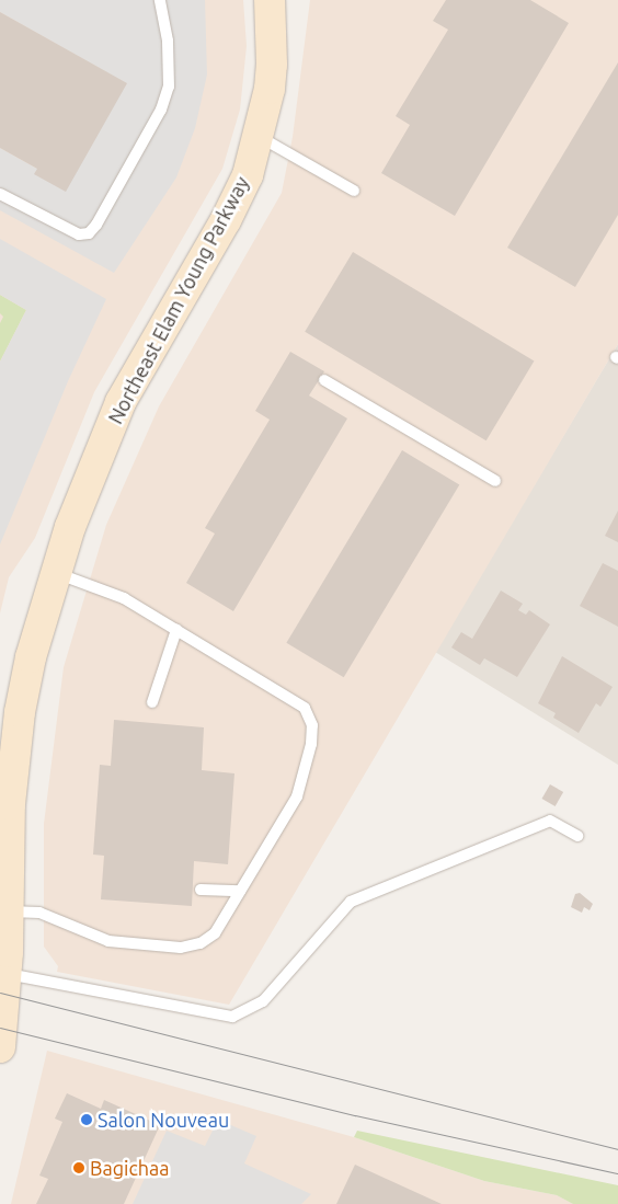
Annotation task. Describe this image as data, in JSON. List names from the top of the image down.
{
  "streets": {
    "street": ["Northeast Elam Young Parkway"]
  },
  "places": ["Salon Nouveau", "Bagichaa"]
}
